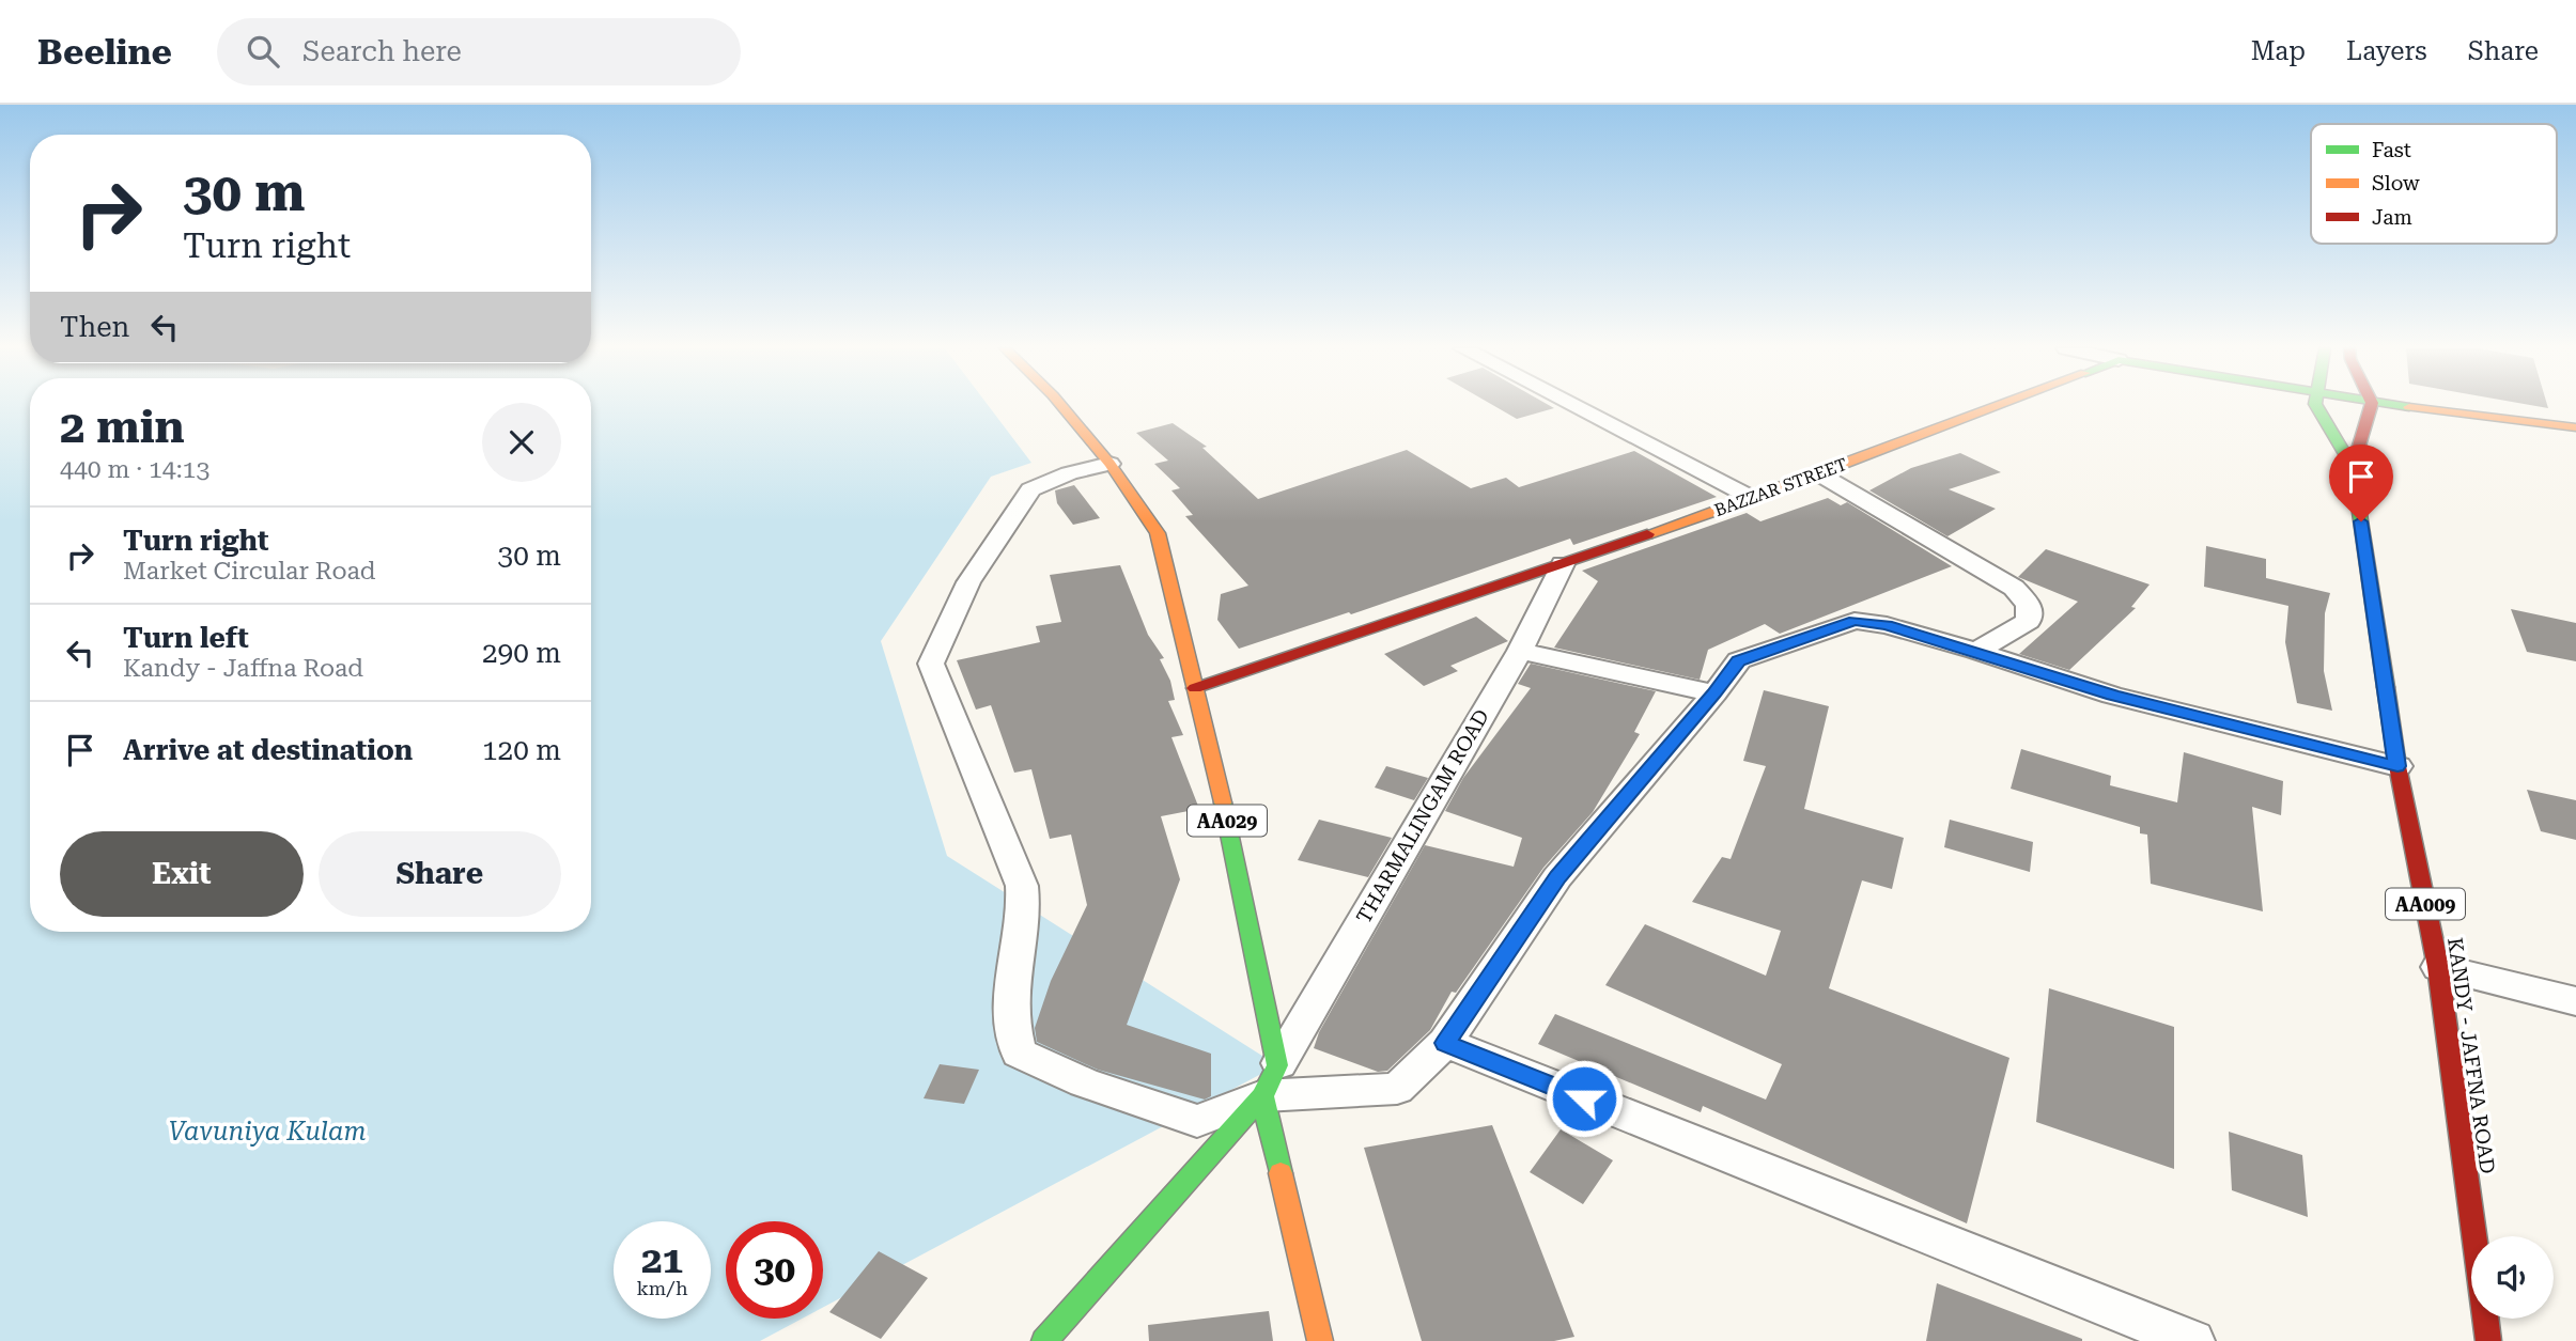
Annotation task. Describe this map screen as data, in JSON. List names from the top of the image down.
{
  "streets": {
    "main road": [
      "BAZZAR STREET",
      "AA029",
      "AA009",
      "KANDY - JAFFNA ROAD"
    ],
    "street": ["THARMALINGAM ROAD"]
  },
  "crossings": [
    ["BAZZAR STREET", "THARMALINGAM ROAD"],
    ["BAZZAR STREET", "AA029"],
    ["THARMALINGAM ROAD", "AA029"]
  ],
  "water": ["Vavuniya Kulam"],
  "legend": ["Fast", "Slow", "Jam"],
  "page": {
    "header": "Beeline",
    "search": "Search here",
    "nav": ["Map", "Layers", "Share"],
    "turn": ["30 m", "Turn right"],
    "then": "Then",
    "heading": ["2 min", "440 m · 14:13"],
    "list": [
      {
        "name": "Turn right",
        "note": "Market Circular Road",
        "value": "30 m"
      },
      {
        "name": "Turn left",
        "note": "Kandy - Jaffna Road",
        "value": "290 m"
      },
      {
        "name": "Arrive at destination",
        "value": "120 m"
      }
    ],
    "buttons": ["Exit", "Share"],
    "speed": "21 km/h",
    "limit": "30"
  }
}
